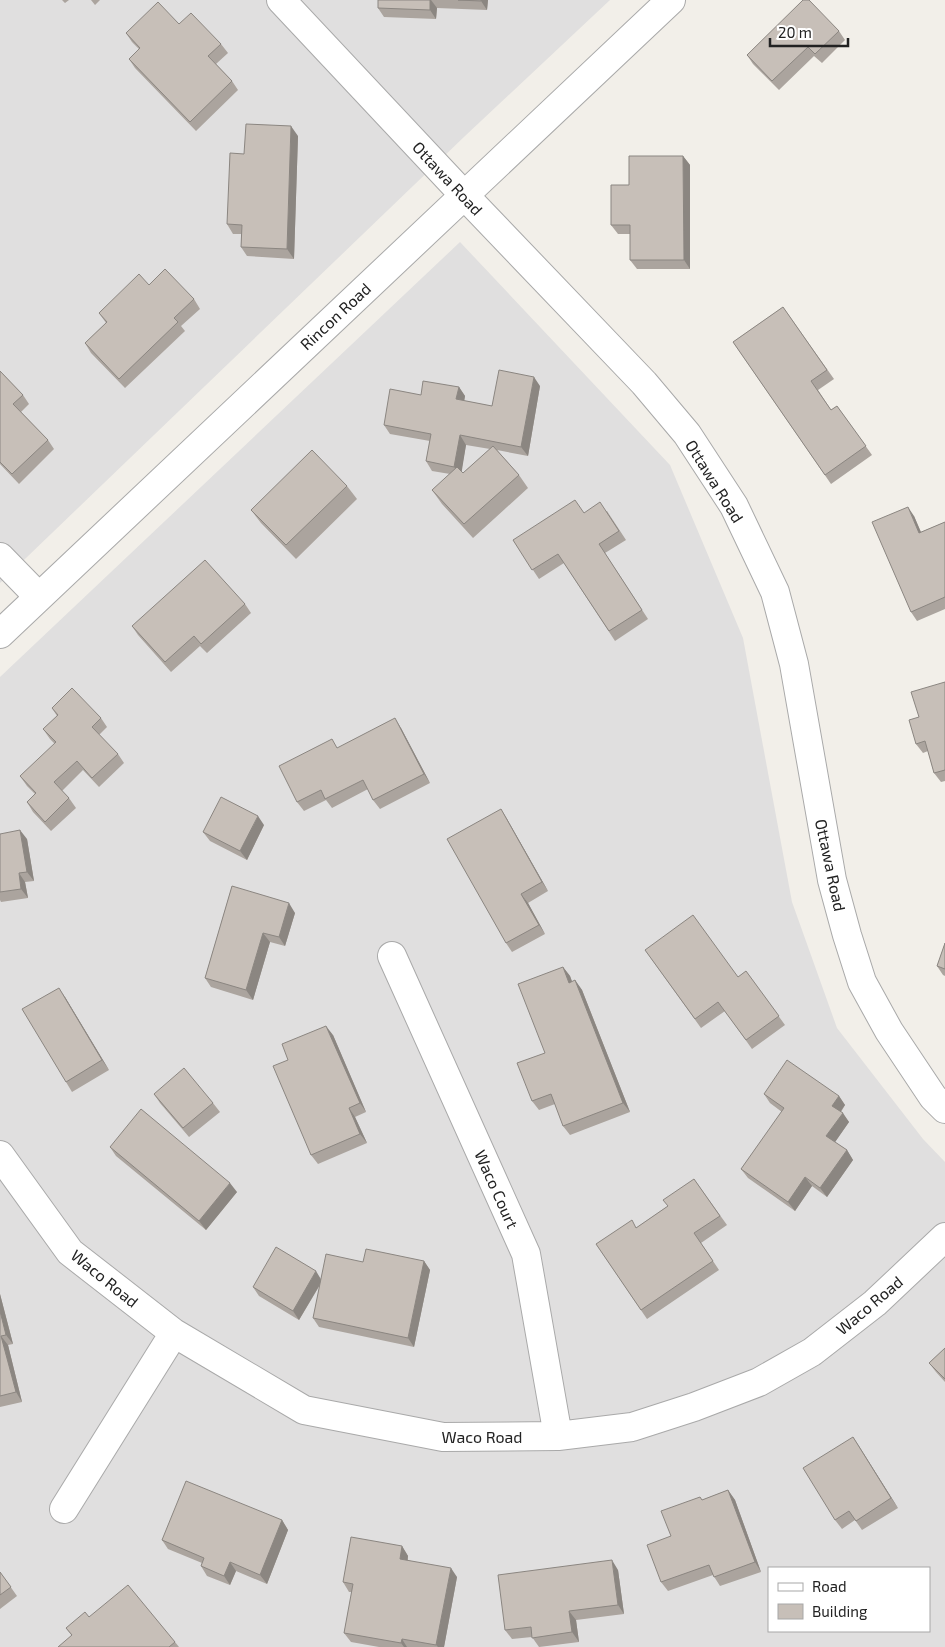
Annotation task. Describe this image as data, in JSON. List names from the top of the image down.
{
  "streets": {
    "street": [
      "Ottawa Road",
      "Rincon Road",
      "Waco Court",
      "Waco Road"
    ]
  },
  "crossings": [
    ["Ottawa Road", "Rincon Road"],
    ["Waco Court", "Waco Road"]
  ],
  "legend": ["Road", "Building"],
  "scale_bar": "20 m"
}
